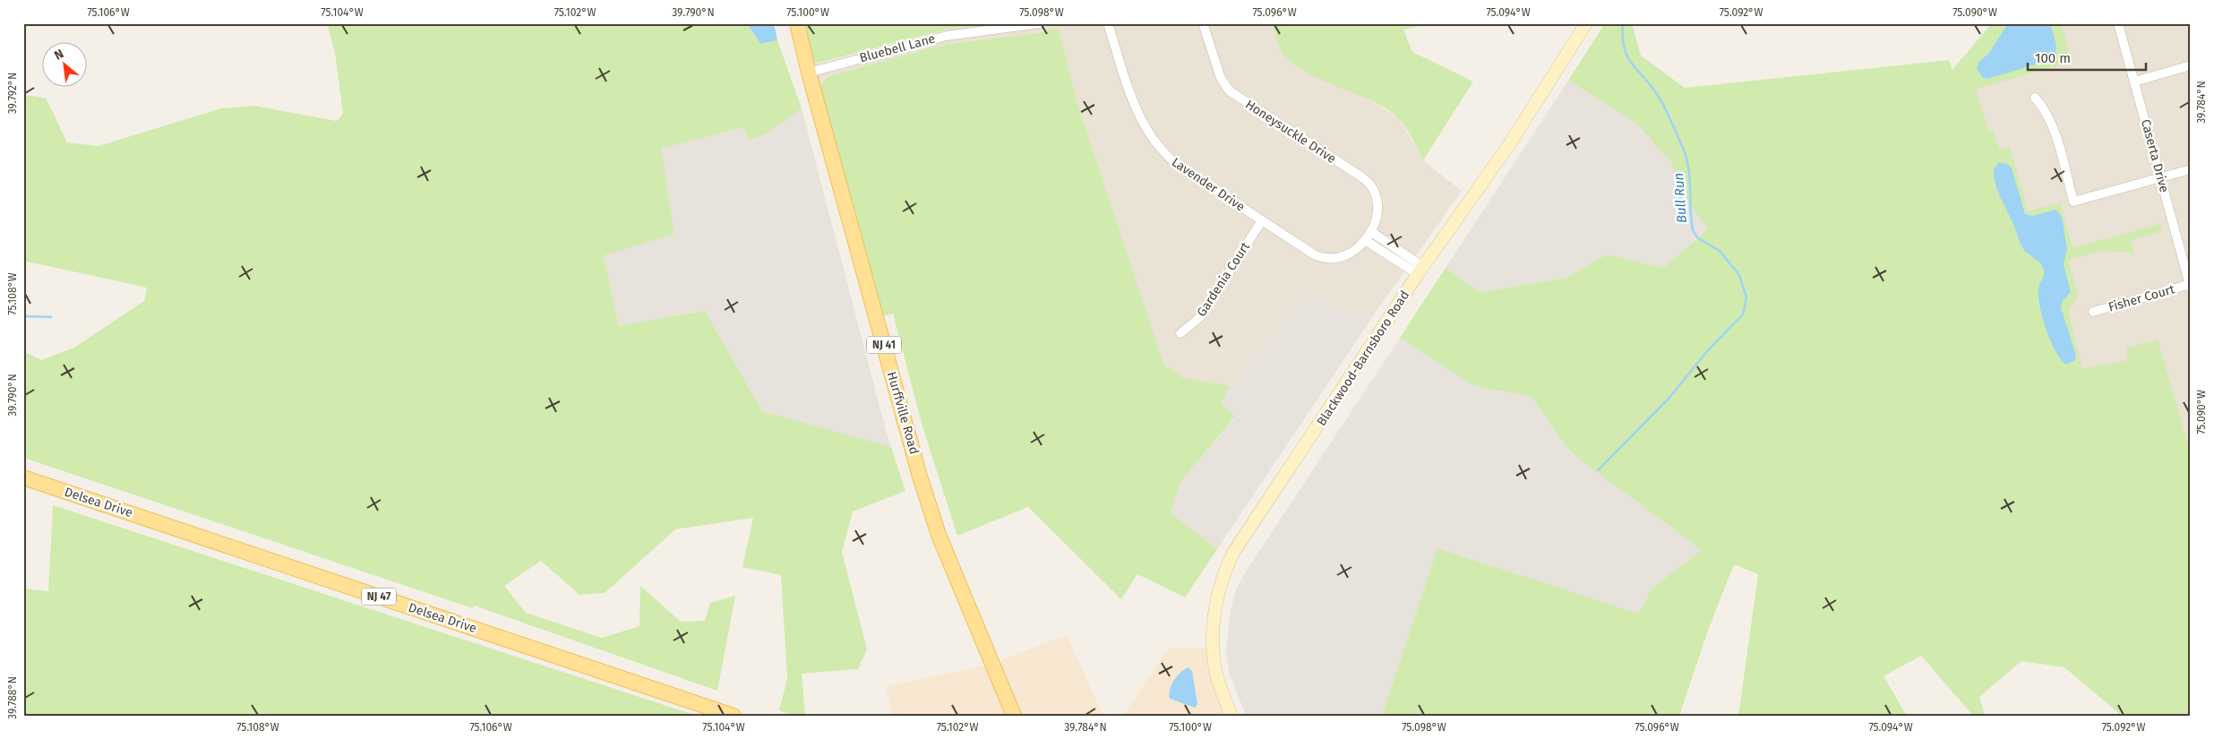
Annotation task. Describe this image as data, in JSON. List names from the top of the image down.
{
  "streets": {
    "main road": [
      "NJ 41",
      "Blackwood-Barnsboro Road",
      "Hurffville Road",
      "Delsea Drive",
      "NJ 47"
    ],
    "street": [
      "Bluebell Lane",
      "Honeysuckle Drive",
      "Caserta Drive",
      "Lavender Drive",
      "Gardenia Court",
      "Fisher Court"
    ]
  },
  "crossings": [
    ["Bluebell Lane", "Hurffville Road"],
    ["Honeysuckle Drive", "Lavender Drive"],
    ["Caserta Drive", "Fisher Court"],
    ["Lavender Drive", "Gardenia Court"]
  ],
  "water": ["Bull Run"],
  "scale_bar": "100 m",
  "north": "top left",
  "coordinates": [
    "75.106°W",
    "75.104°W",
    "75.102°W",
    "39.790°N",
    "75.100°W",
    "75.098°W",
    "75.096°W",
    "75.094°W",
    "75.092°W",
    "75.090°W",
    "39.792°N",
    "39.784°N",
    "75.108°W",
    "39.788°N"
  ]
}
